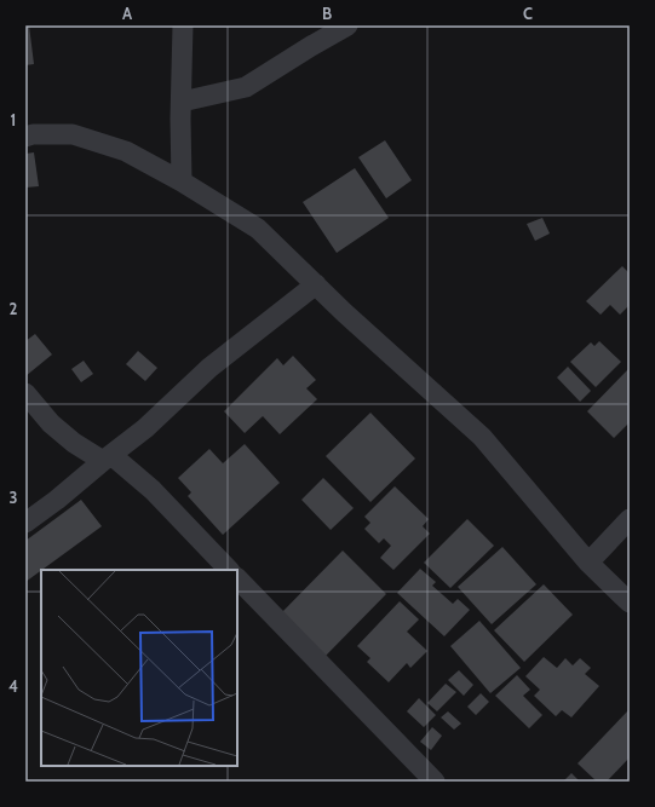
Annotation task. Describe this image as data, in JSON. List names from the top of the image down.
{
  "grid": {
    "columns": ["A", "B", "C"],
    "rows": [
      "1",
      "2",
      "3",
      "4"
    ]
  }
}
